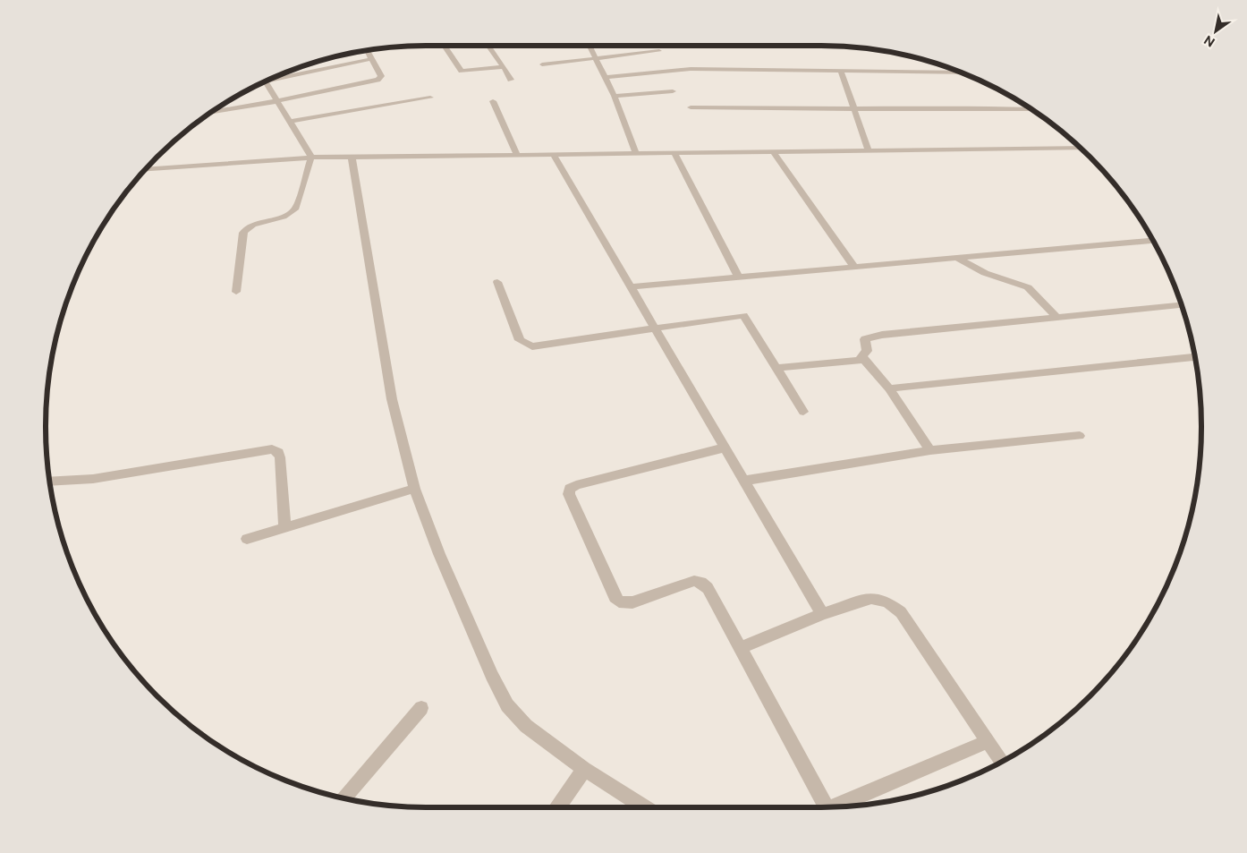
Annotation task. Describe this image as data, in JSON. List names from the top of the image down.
{
  "north": "bottom left"
}
